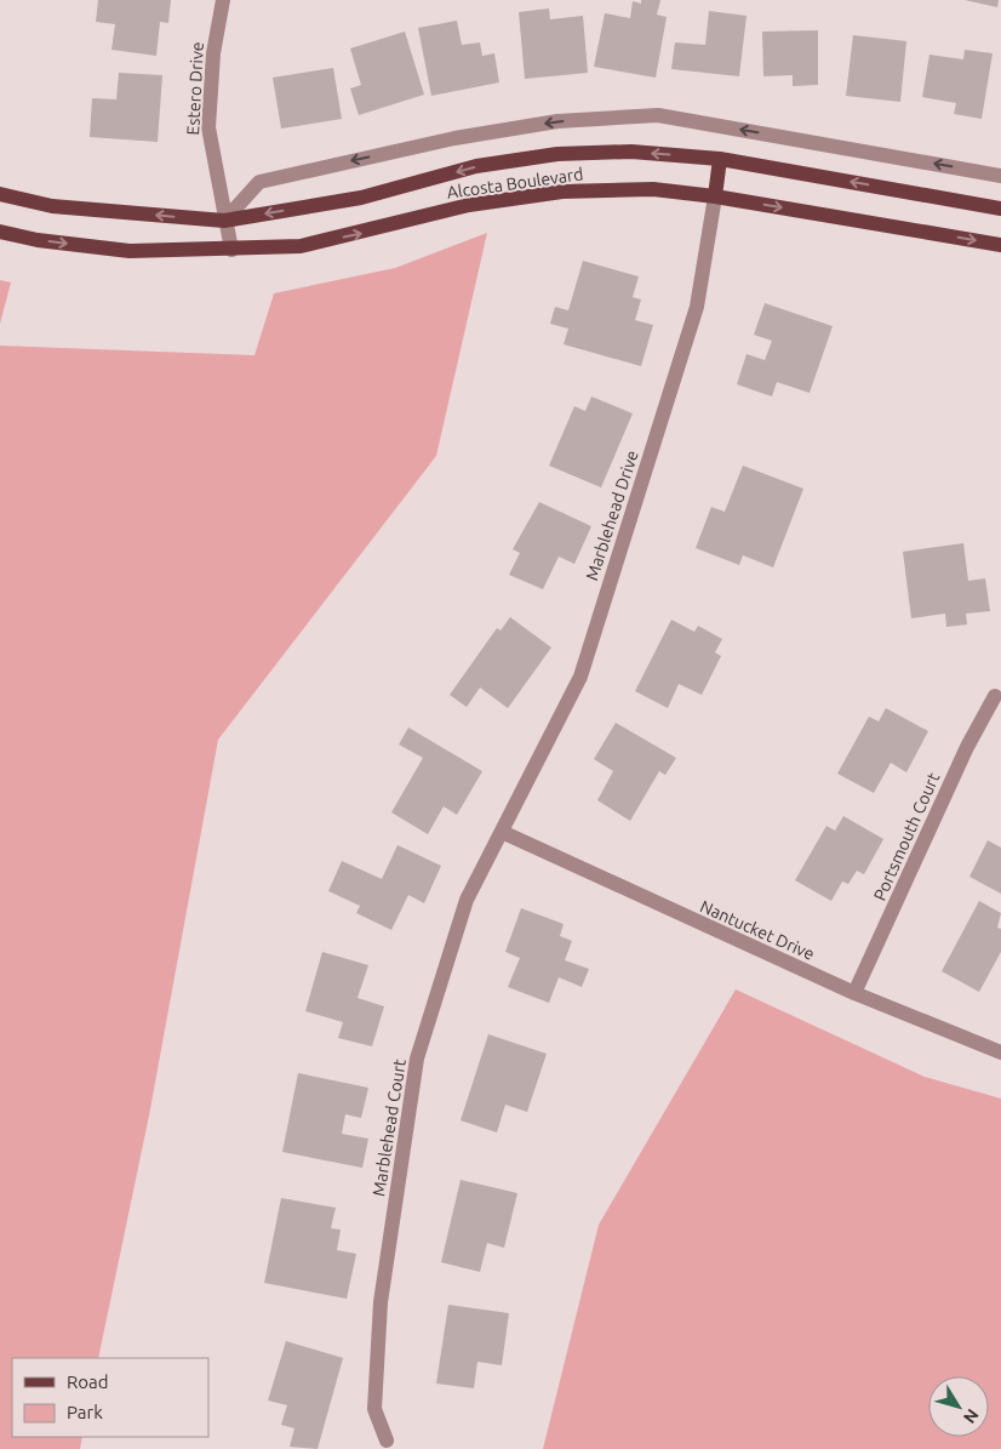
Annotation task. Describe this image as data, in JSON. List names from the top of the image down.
{
  "streets": {
    "main road": ["Alcosta Boulevard"],
    "street": [
      "Estero Drive",
      "Marblehead Drive",
      "Portsmouth Court",
      "Nantucket Drive",
      "Marblehead Court"
    ]
  },
  "crossings": [
    ["Estero Drive", "Alcosta Boulevard"],
    ["Alcosta Boulevard", "Marblehead Drive"],
    ["Marblehead Drive", "Nantucket Drive"],
    ["Marblehead Drive", "Marblehead Court"],
    ["Portsmouth Court", "Nantucket Drive"],
    ["Nantucket Drive", "Marblehead Court"]
  ],
  "legend": ["Road", "Park"],
  "north": "bottom right"
}
